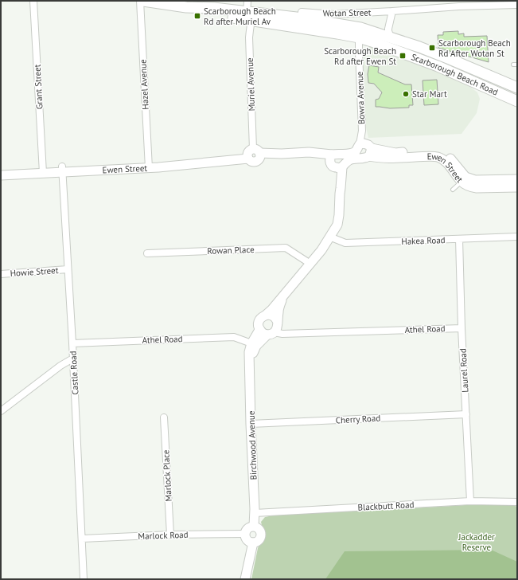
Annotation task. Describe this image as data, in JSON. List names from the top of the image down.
{
  "streets": {
    "main road": ["Scarborough Beach Road", "Ewen Street", "Birchwood Avenue"],
    "street": [
      "Wotan Street",
      "Hazel Avenue",
      "Muriel Avenue",
      "Grant Street",
      "Bowra Avenue",
      "Hakea Road",
      "Rowan Place",
      "Howie Street",
      "Athel Road",
      "Laurel Road",
      "Castle Road",
      "Cherry Road",
      "Marlock Place",
      "Blackbutt Road",
      "Marlock Road"
    ]
  },
  "crossings": [
    ["Scarborough Beach Road", "Muriel Avenue"],
    ["Scarborough Beach Road", "Bowra Avenue"],
    ["Hazel Avenue", "Ewen Street"],
    ["Muriel Avenue", "Ewen Street"],
    ["Grant Street", "Ewen Street"],
    ["Bowra Avenue", "Ewen Street"],
    ["Ewen Street", "Castle Road"],
    ["Ewen Street", "Birchwood Avenue"],
    ["Hakea Road", "Laurel Road"],
    ["Hakea Road", "Birchwood Avenue"],
    ["Rowan Place", "Birchwood Avenue"],
    ["Howie Street", "Castle Road"],
    ["Athel Road", "Laurel Road"],
    ["Athel Road", "Castle Road"],
    ["Athel Road", "Birchwood Avenue"],
    ["Laurel Road", "Cherry Road"],
    ["Laurel Road", "Blackbutt Road"],
    ["Castle Road", "Marlock Road"],
    ["Cherry Road", "Birchwood Avenue"],
    ["Birchwood Avenue", "Blackbutt Road"],
    ["Birchwood Avenue", "Marlock Road"],
    ["Marlock Place", "Marlock Road"]
  ],
  "parks": ["Jackadder Reserve"],
  "places": {
    "transit": ["Scarborough Beach Rd after Muriel Av", "Scarborough Beach Rd After Wotan St", "Scarborough Beach Rd after Ewen St"],
    "other": ["Star Mart"]
  }
}
